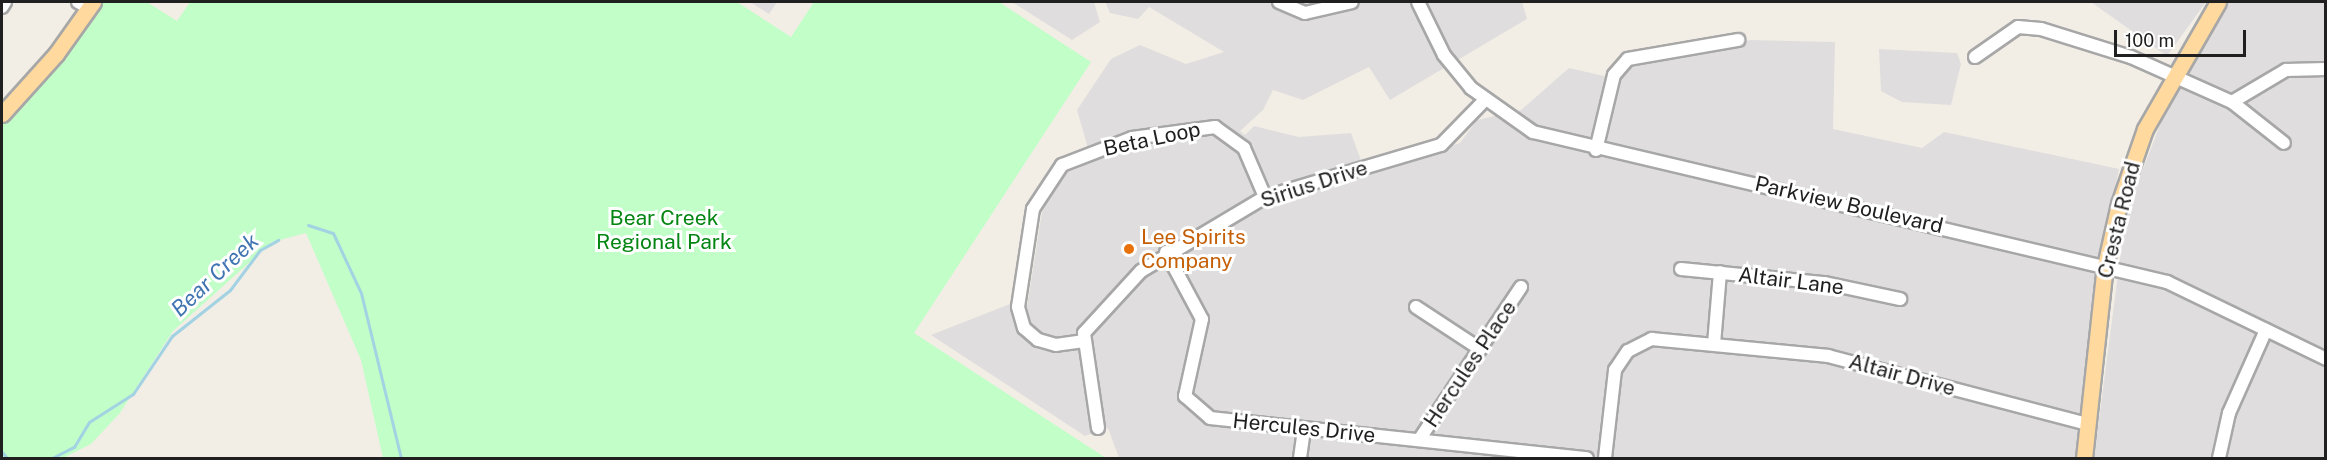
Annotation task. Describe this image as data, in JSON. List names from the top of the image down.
{
  "streets": {
    "main road": ["Cresta Road"],
    "street": [
      "Beta Loop",
      "Sirius Drive",
      "Parkview Boulevard",
      "Altair Lane",
      "Hercules Place",
      "Altair Drive",
      "Hercules Drive"
    ]
  },
  "crossings": [
    ["Beta Loop", "Sirius Drive"],
    ["Sirius Drive", "Parkview Boulevard"],
    ["Sirius Drive", "Hercules Drive"],
    ["Parkview Boulevard", "Cresta Road"],
    ["Cresta Road", "Altair Drive"],
    ["Hercules Place", "Hercules Drive"]
  ],
  "water": ["Bear Creek"],
  "parks": ["Bear Creek Regional Park"],
  "places": ["Lee Spirits Company"],
  "scale_bar": "100 m"
}
